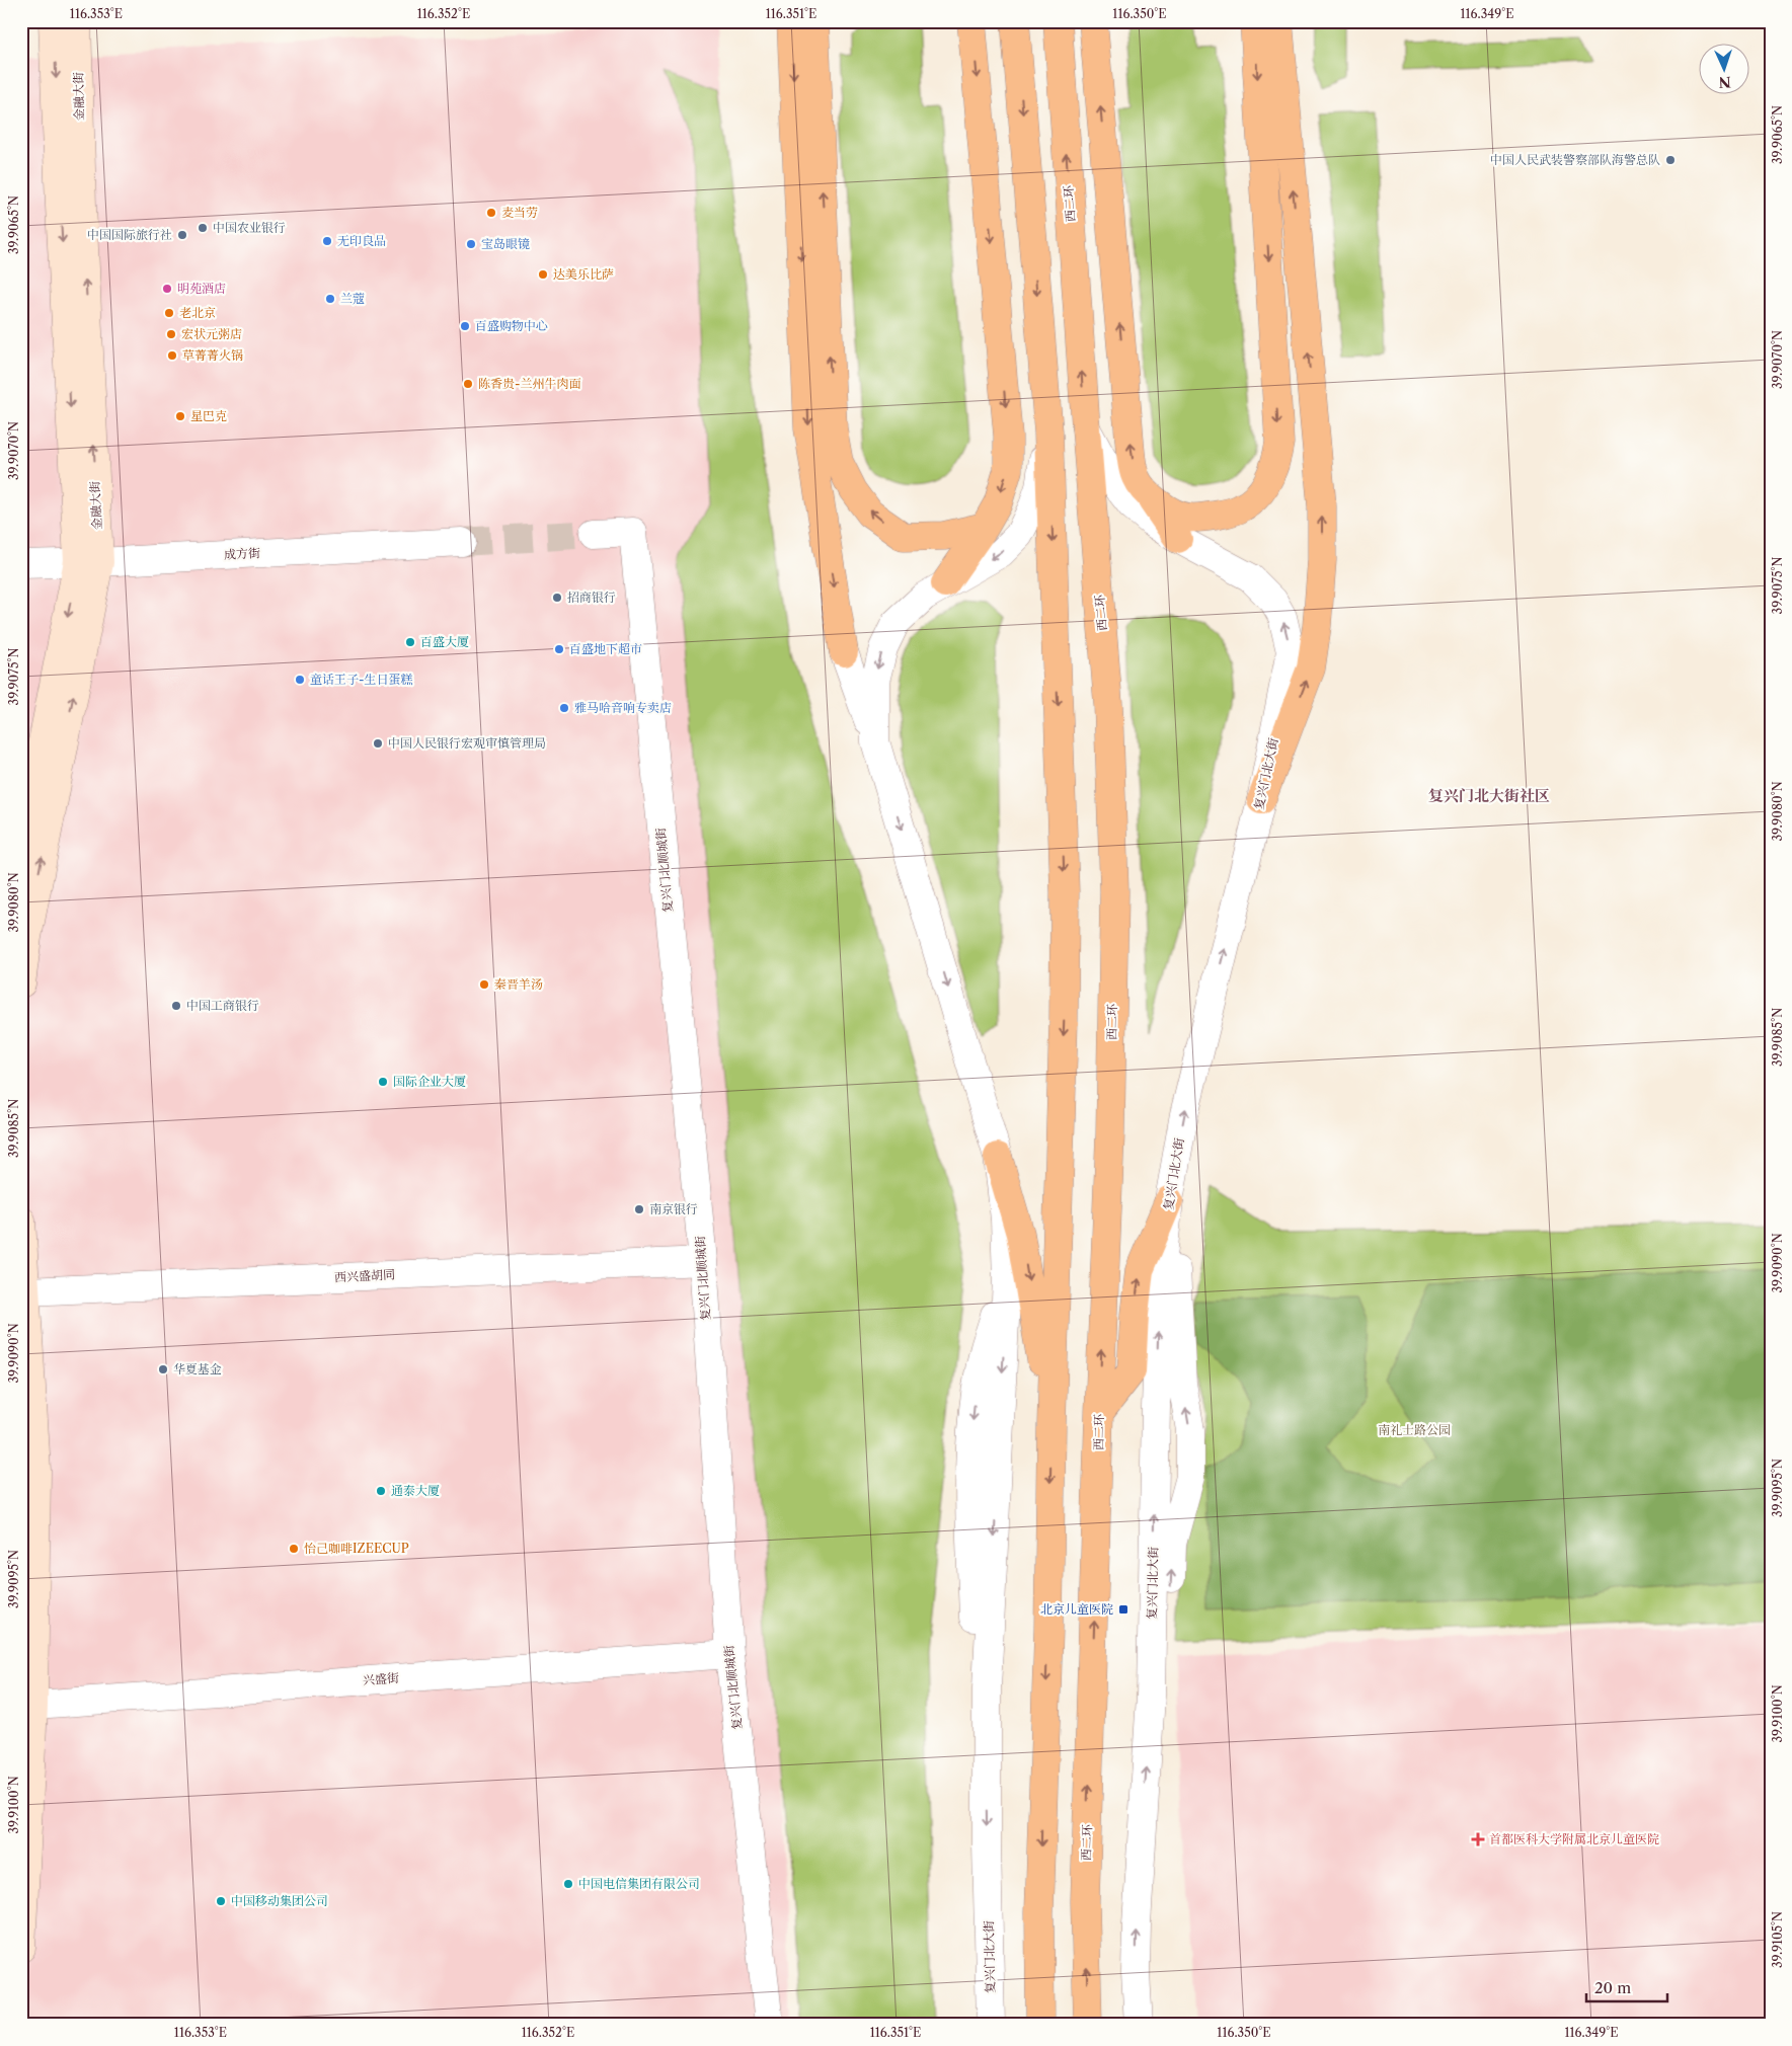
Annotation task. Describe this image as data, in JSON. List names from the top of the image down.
{
  "streets": {
    "main road": ["金融大街", "西二环"],
    "street": [
      "成方街",
      "复兴门北大街",
      "复兴门北顺城街",
      "西兴盛胡同",
      "兴盛街"
    ]
  },
  "crossings": [
    ["金融大街", "成方街"],
    ["西二环", "复兴门北大街"],
    ["复兴门北顺城街", "西兴盛胡同"],
    ["复兴门北顺城街", "兴盛街"]
  ],
  "districts": ["复兴门北大街社区"],
  "parks": ["南礼士路公园"],
  "places": {
    "other": [
      "中国人民武装警察部队海警总队",
      "麦当劳",
      "中国农业银行",
      "中国国际旅行社",
      "无印良品",
      "宝岛眼镜",
      "达美乐比萨",
      "明苑酒店",
      "兰蔻",
      "老北京",
      "百盛购物中心",
      "宏状元粥店",
      "草菁菁火锅",
      "陈香贵-兰州牛肉面",
      "星巴克",
      "招商银行",
      "百盛大厦",
      "百盛地下超市",
      "童话王子-生日蛋糕",
      "雅马哈音响专卖店",
      "中国人民银行宏观审慎管理局",
      "秦晋羊汤",
      "中国工商银行",
      "国际企业大厦",
      "南京银行",
      "华夏基金",
      "通泰大厦",
      "怡己咖啡IZEECUP",
      "中国电信集团有限公司",
      "中国移动集团公司"
    ],
    "transit": ["北京儿童医院"],
    "health": ["首都医科大学附属北京儿童医院"]
  },
  "scale_bar": "20 m",
  "north": "bottom",
  "coordinates": [
    "116.353°E",
    "116.352°E",
    "116.351°E",
    "116.350°E",
    "116.349°E",
    "39.9065°N",
    "39.9070°N",
    "39.9075°N",
    "39.9080°N",
    "39.9085°N",
    "39.9090°N",
    "39.9095°N",
    "39.9100°N",
    "39.9105°N"
  ]
}
